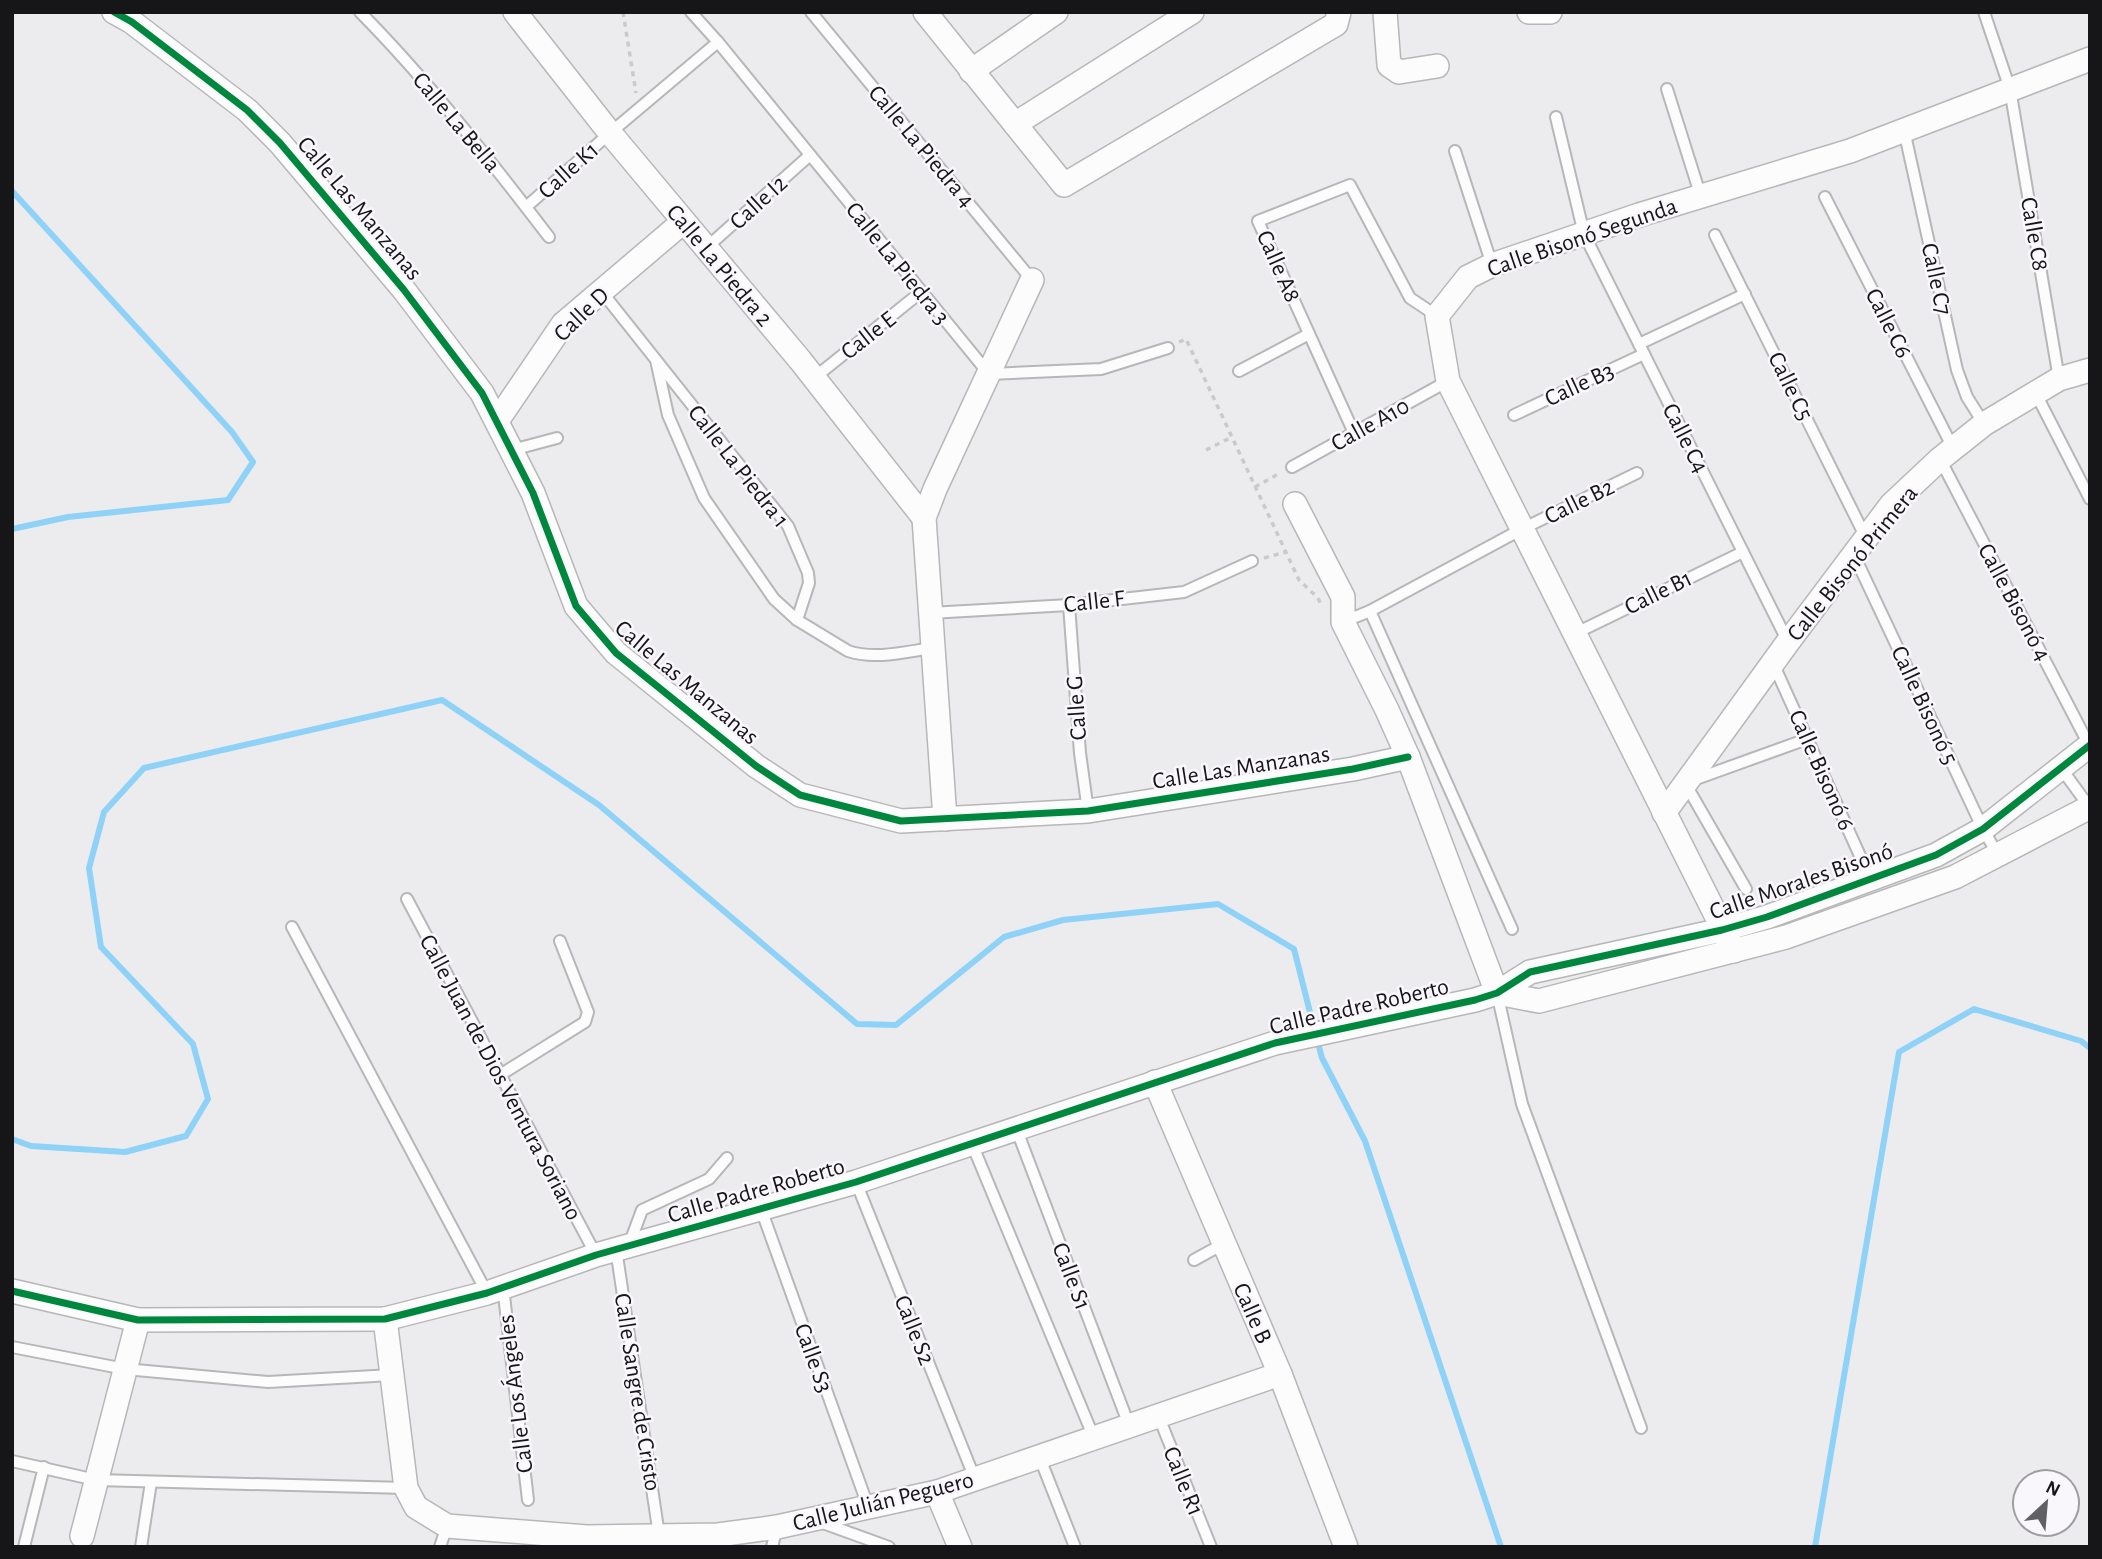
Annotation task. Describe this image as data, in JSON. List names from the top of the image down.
{
  "streets": {
    "street": [
      "Calle Las Manzanas",
      "Calle Bisonó Segunda",
      "Calle La Piedra 2",
      "Calle D",
      "Calle Bisonó Primera",
      "Calle Morales Bisonó",
      "Calle Padre Roberto",
      "Calle B",
      "Calle Julián Peguero"
    ],
    "lane": [
      "Calle La Bella",
      "Calle La Piedra 4",
      "Calle K1",
      "Calle I2",
      "Calle C8",
      "Calle La Piedra 3",
      "Calle A8",
      "Calle C7",
      "Calle C6",
      "Calle E",
      "Calle B3",
      "Calle C5",
      "Calle A10",
      "Calle C4",
      "Calle La Piedra 1",
      "Calle B2",
      "Calle B1",
      "Calle F",
      "Calle Bisonó 4",
      "Calle Bisonó 5",
      "Calle G",
      "Calle Bisonó 6",
      "Calle Juan de Dios Ventura Soriano",
      "Calle S1",
      "Calle S2",
      "Calle S3",
      "Calle Sangre de Cristo",
      "Calle Los Ángeles",
      "Calle R1"
    ]
  },
  "crossings": [
    ["Calle La Bella", "Calle K1"],
    ["Calle K1", "Calle La Piedra 3"],
    ["Calle K1", "Calle La Piedra 2"],
    ["Calle I2", "Calle La Piedra 3"],
    ["Calle I2", "Calle La Piedra 2"],
    ["Calle Las Manzanas", "Calle D"],
    ["Calle Las Manzanas", "Calle G"],
    ["Calle C8", "Calle Bisonó Segunda"],
    ["Calle C8", "Calle Bisonó Primera"],
    ["Calle Bisonó Segunda", "Calle A8"],
    ["Calle Bisonó Segunda", "Calle C7"],
    ["Calle Bisonó Segunda", "Calle C4"],
    ["Calle La Piedra 3", "Calle E"],
    ["Calle La Piedra 2", "Calle D"],
    ["Calle La Piedra 2", "Calle E"],
    ["Calle A8", "Calle A10"],
    ["Calle C7", "Calle Bisonó Primera"],
    ["Calle D", "Calle La Piedra 1"],
    ["Calle C6", "Calle Bisonó Primera"],
    ["Calle C6", "Calle Bisonó 4"],
    ["Calle B3", "Calle C5"],
    ["Calle B3", "Calle C4"],
    ["Calle C5", "Calle Bisonó Primera"],
    ["Calle C5", "Calle Bisonó 5"],
    ["Calle C4", "Calle Bisonó Primera"],
    ["Calle C4", "Calle B1"],
    ["Calle Bisonó Primera", "Calle Bisonó 4"],
    ["Calle Bisonó Primera", "Calle Bisonó 5"],
    ["Calle Bisonó Primera", "Calle Bisonó 6"],
    ["Calle F", "Calle G"],
    ["Calle Bisonó 4", "Calle Morales Bisonó"],
    ["Calle Bisonó 5", "Calle Morales Bisonó"],
    ["Calle Bisonó 6", "Calle Morales Bisonó"],
    ["Calle Morales Bisonó", "Calle Padre Roberto"],
    ["Calle Padre Roberto", "Calle Juan de Dios Ventura Soriano"],
    ["Calle Padre Roberto", "Calle S1"],
    ["Calle Padre Roberto", "Calle B"],
    ["Calle Padre Roberto", "Calle S2"],
    ["Calle Padre Roberto", "Calle S3"],
    ["Calle Padre Roberto", "Calle Sangre de Cristo"],
    ["Calle Padre Roberto", "Calle Los Ángeles"],
    ["Calle Juan de Dios Ventura Soriano", "Calle Sangre de Cristo"],
    ["Calle S1", "Calle Julián Peguero"],
    ["Calle B", "Calle Julián Peguero"],
    ["Calle S2", "Calle Julián Peguero"],
    ["Calle S3", "Calle Julián Peguero"],
    ["Calle Sangre de Cristo", "Calle Julián Peguero"],
    ["Calle R1", "Calle Julián Peguero"]
  ],
  "north": "top right"
}
